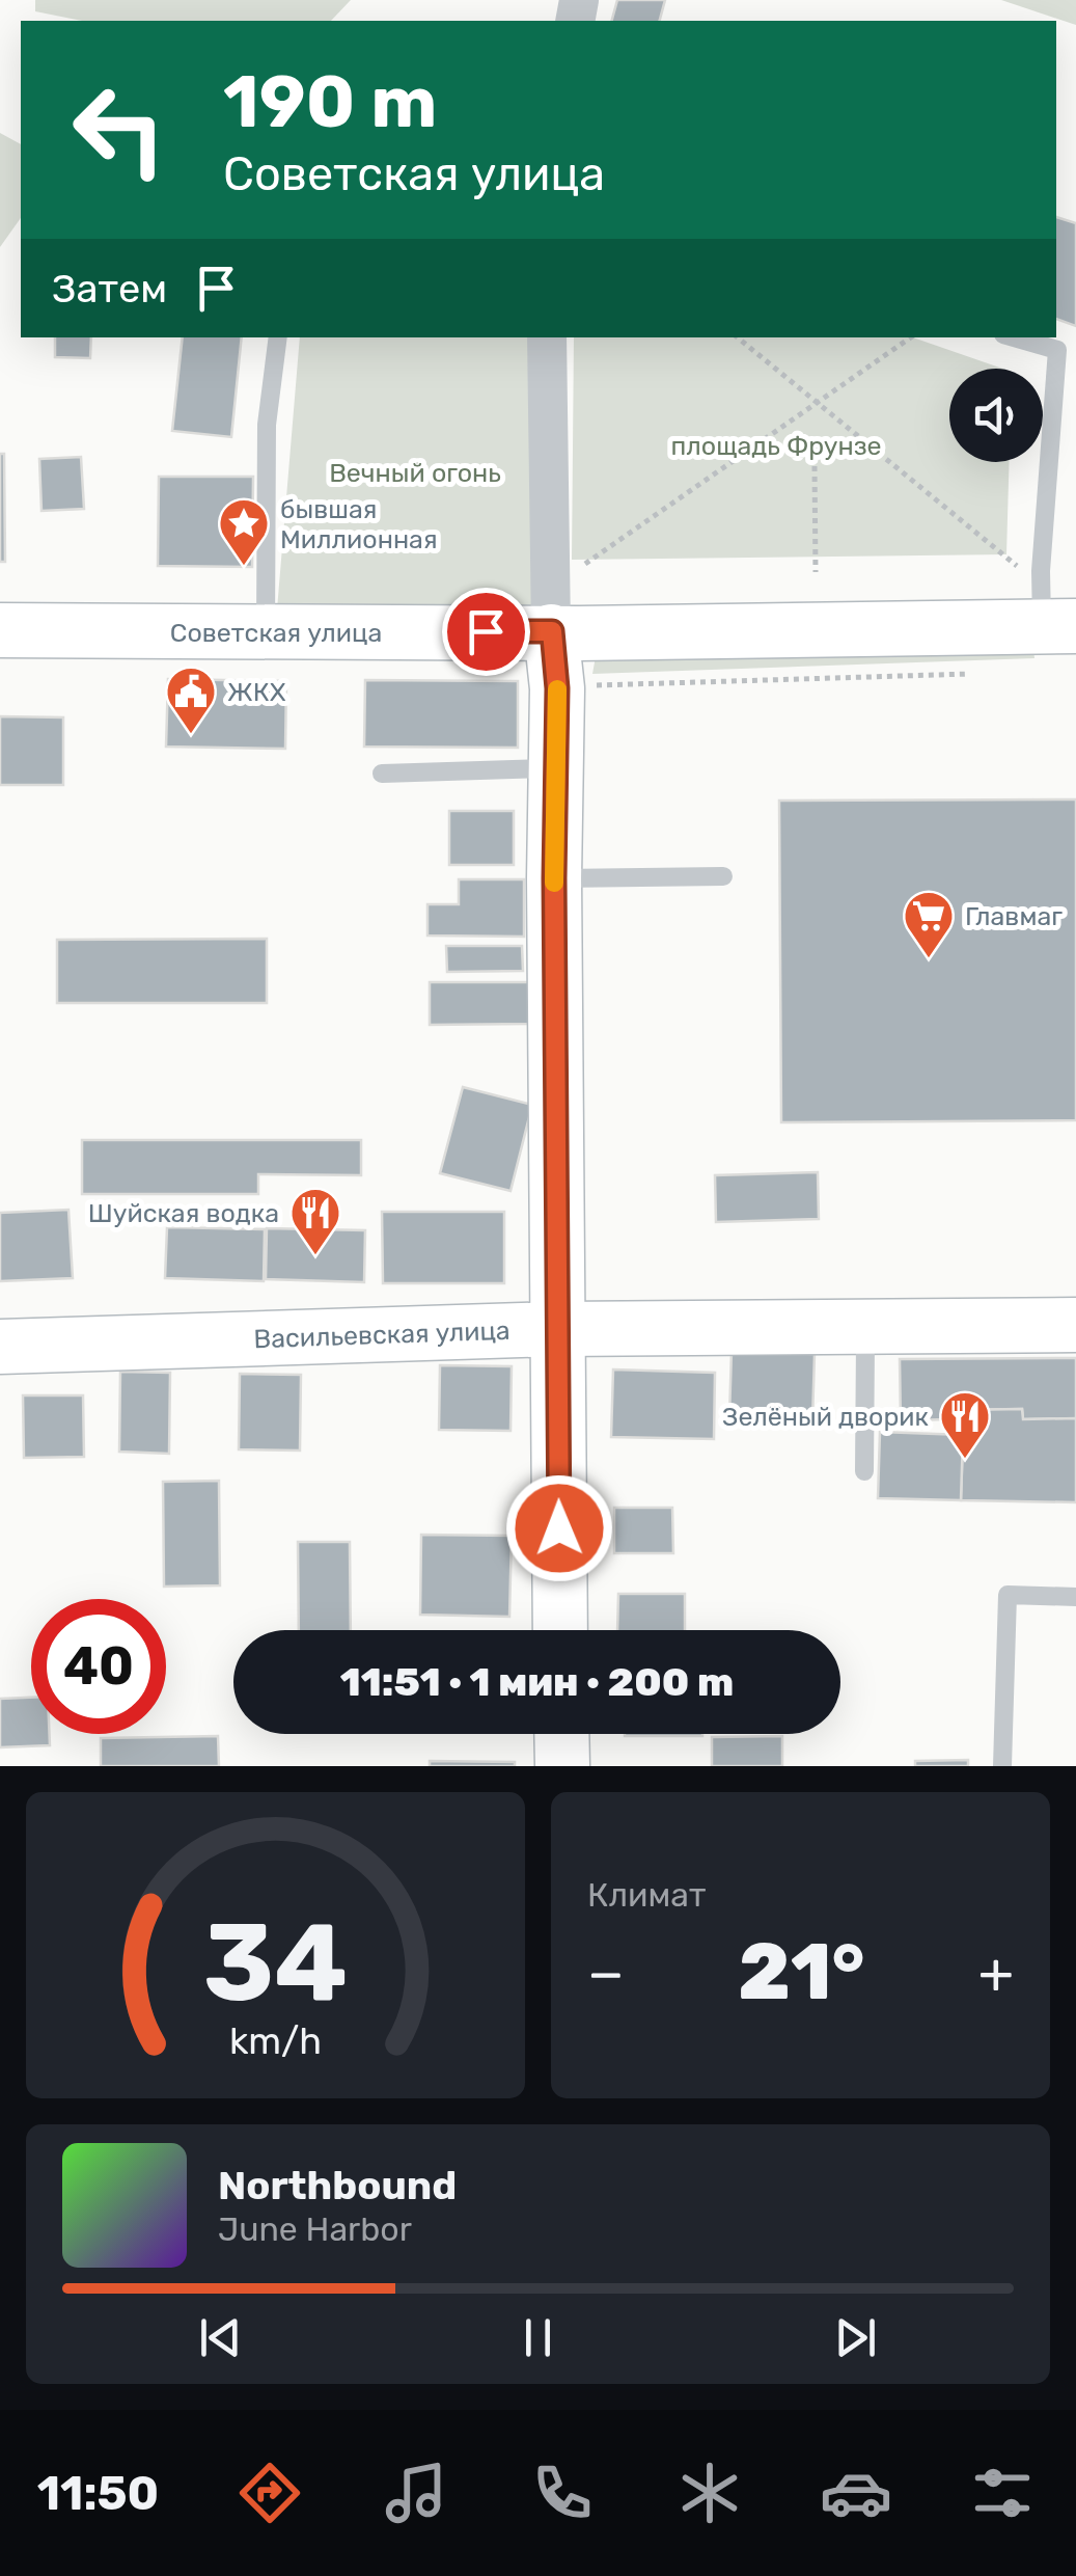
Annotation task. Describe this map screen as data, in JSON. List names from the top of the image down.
{
  "streets": {
    "street": ["Советская улица", "Васильевская улица"]
  },
  "parks": ["площадь Фрунзе", "Вечный огонь"],
  "places": {
    "place": ["бывшая Миллионная"],
    "public building": ["ЖКХ"],
    "supermarket": ["Главмаг"],
    "restaurant": ["Шуйская водка", "Зелёный дворик"]
  },
  "page": {
    "turn": ["190 m", "Советская улица"],
    "then": "Затем",
    "limit": "40",
    "trip": "11:51 · 1 мин · 200 m",
    "tile": "Климат",
    "heat": ["−", "21°", "+"],
    "song": ["Northbound", "June Harbor"],
    "tabs": "11:50",
    "gauge": ["34", "km/h"]
  }
}
